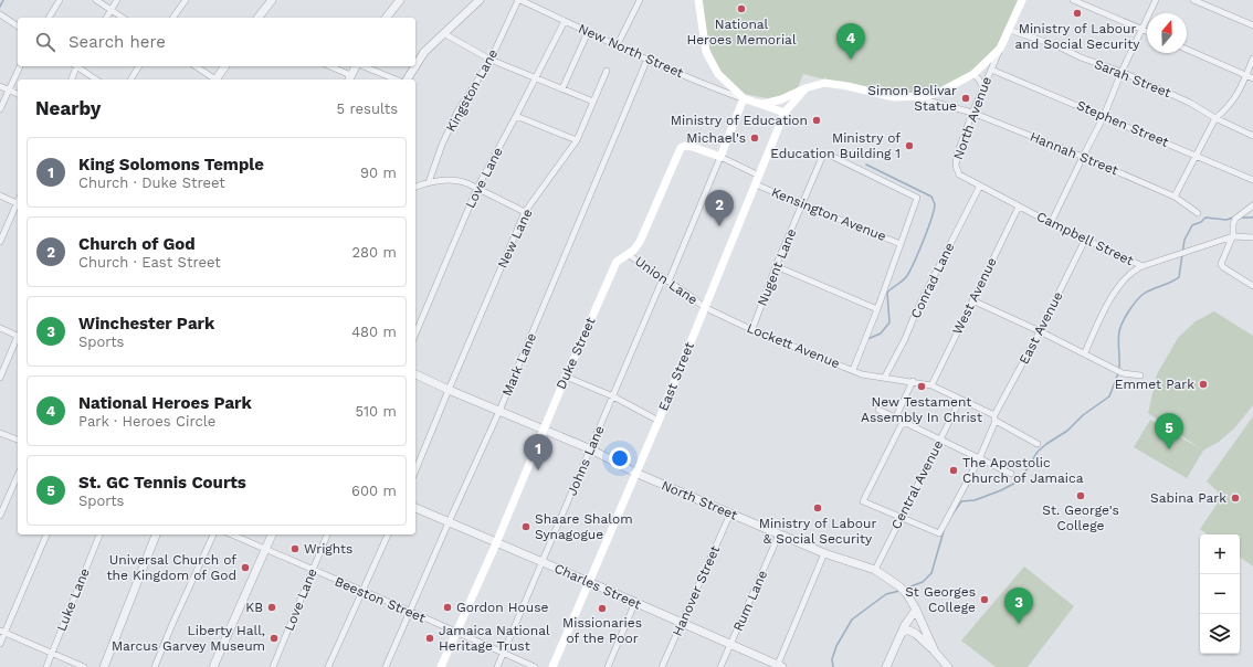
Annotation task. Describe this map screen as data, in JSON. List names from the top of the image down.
{
  "streets": {
    "main road": ["Duke Street", "East Street"],
    "street": [
      "New North Street",
      "Sarah Street",
      "Kingston Lane",
      "North Avenue",
      "Stephen Street",
      "Hannah Street",
      "Love Lane",
      "Kensington Avenue",
      "New Lane",
      "Campbell Street",
      "Nugent Lane",
      "Union Lane",
      "Conrad Lane",
      "West Avenue",
      "East Avenue",
      "Lockett Avenue",
      "Mark Lane",
      "Johns Lane",
      "Central Avenue",
      "North Street",
      "Charles Street",
      "Hanover Street",
      "Luke Lane",
      "Beeston Street",
      "Rum Lane"
    ]
  },
  "crossings": [
    ["New North Street", "Kingston Lane"],
    ["New North Street", "Love Lane"],
    ["New North Street", "Mark Lane"],
    ["North Avenue", "Stephen Street"],
    ["North Avenue", "Hannah Street"],
    ["North Avenue", "Campbell Street"],
    ["North Avenue", "Conrad Lane"],
    ["North Avenue", "West Avenue"],
    ["Love Lane", "Beeston Street"],
    ["Kensington Avenue", "Nugent Lane"],
    ["Kensington Avenue", "Lockett Avenue"],
    ["Kensington Avenue", "East Street"],
    ["New Lane", "North Street"],
    ["Campbell Street", "West Avenue"],
    ["Campbell Street", "East Avenue"],
    ["Nugent Lane", "Lockett Avenue"],
    ["Union Lane", "Lockett Avenue"],
    ["Union Lane", "Duke Street"],
    ["Union Lane", "East Street"],
    ["Union Lane", "Johns Lane"],
    ["Conrad Lane", "Lockett Avenue"],
    ["West Avenue", "Lockett Avenue"],
    ["East Avenue", "Lockett Avenue"],
    ["East Avenue", "Central Avenue"],
    ["Lockett Avenue", "East Street"],
    ["Lockett Avenue", "Central Avenue"],
    ["Duke Street", "North Street"],
    ["Duke Street", "Charles Street"],
    ["Duke Street", "Beeston Street"],
    ["Mark Lane", "North Street"],
    ["Mark Lane", "Charles Street"],
    ["Mark Lane", "Beeston Street"],
    ["East Street", "North Street"],
    ["East Street", "Charles Street"],
    ["Johns Lane", "North Street"],
    ["Johns Lane", "Charles Street"],
    ["Johns Lane", "Beeston Street"],
    ["Central Avenue", "North Street"],
    ["North Street", "Hanover Street"],
    ["North Street", "Rum Lane"],
    ["Charles Street", "Hanover Street"],
    ["Charles Street", "Rum Lane"]
  ],
  "places": [
    "National Heroes Memorial",
    "Ministry of Labour and Social Security",
    "Simon Bolivar Statue",
    "Ministry of Education",
    "Michael's",
    "Ministry of Education Building 1",
    "Emmet Park",
    "New Testament Assembly In Christ",
    "The Apostolic Church of Jamaica",
    "St. George's College",
    "Sabina Park",
    "Ministry of Labour & Social Security",
    "Shaare Shalom Synagogue",
    "Wrights",
    "Universal Church of the Kingdom of God",
    "St Georges College",
    "KB",
    "Gordon House",
    "Missionaries of the Poor",
    "Liberty Hall, Marcus Garvey Museum",
    "Jamaica National Heritage Trust"
  ],
  "north": "top",
  "page": {
    "search": "Search here",
    "pins": [
      "4",
      "2",
      "5",
      "1",
      "3"
    ],
    "heading": ["Nearby", "5 results"],
    "list": [
      {
        "mark": "1",
        "name": "King Solomons Temple",
        "note": "Church · Duke Street",
        "value": "90 m"
      },
      {
        "mark": "2",
        "name": "Church of God",
        "note": "Church · East Street",
        "value": "280 m"
      },
      {
        "mark": "3",
        "name": "Winchester Park",
        "note": "Sports",
        "value": "480 m"
      },
      {
        "mark": "4",
        "name": "National Heroes Park",
        "note": "Park · Heroes Circle",
        "value": "510 m"
      },
      {
        "mark": "5",
        "name": "St. GC Tennis Courts",
        "note": "Sports",
        "value": "600 m"
      }
    ],
    "map_buttons": ["+", "−"]
  }
}
